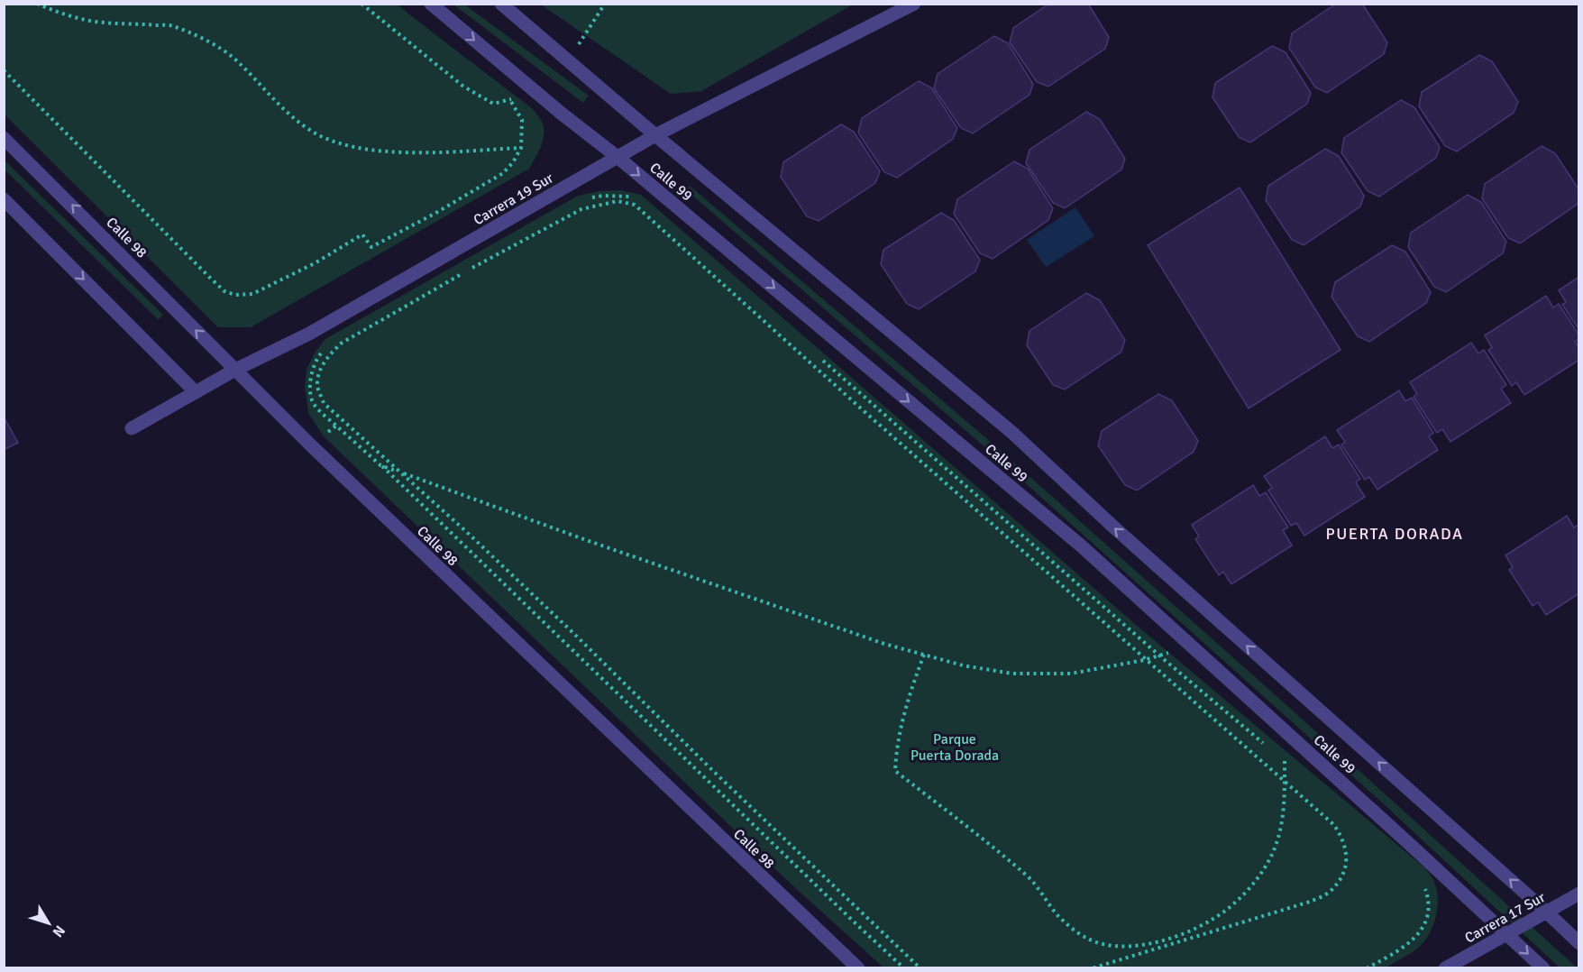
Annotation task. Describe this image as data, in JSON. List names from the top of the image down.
{
  "streets": {
    "street": [
      "Calle 99",
      "Carrera 19 Sur",
      "Calle 98",
      "Carrera 17 Sur"
    ]
  },
  "crossings": [
    ["Calle 99", "Carrera 19 Sur"],
    ["Calle 99", "Carrera 17 Sur"],
    ["Carrera 19 Sur", "Calle 98"]
  ],
  "districts": ["PUERTA DORADA"],
  "parks": ["Parque Puerta Dorada"],
  "north": "bottom right"
}
